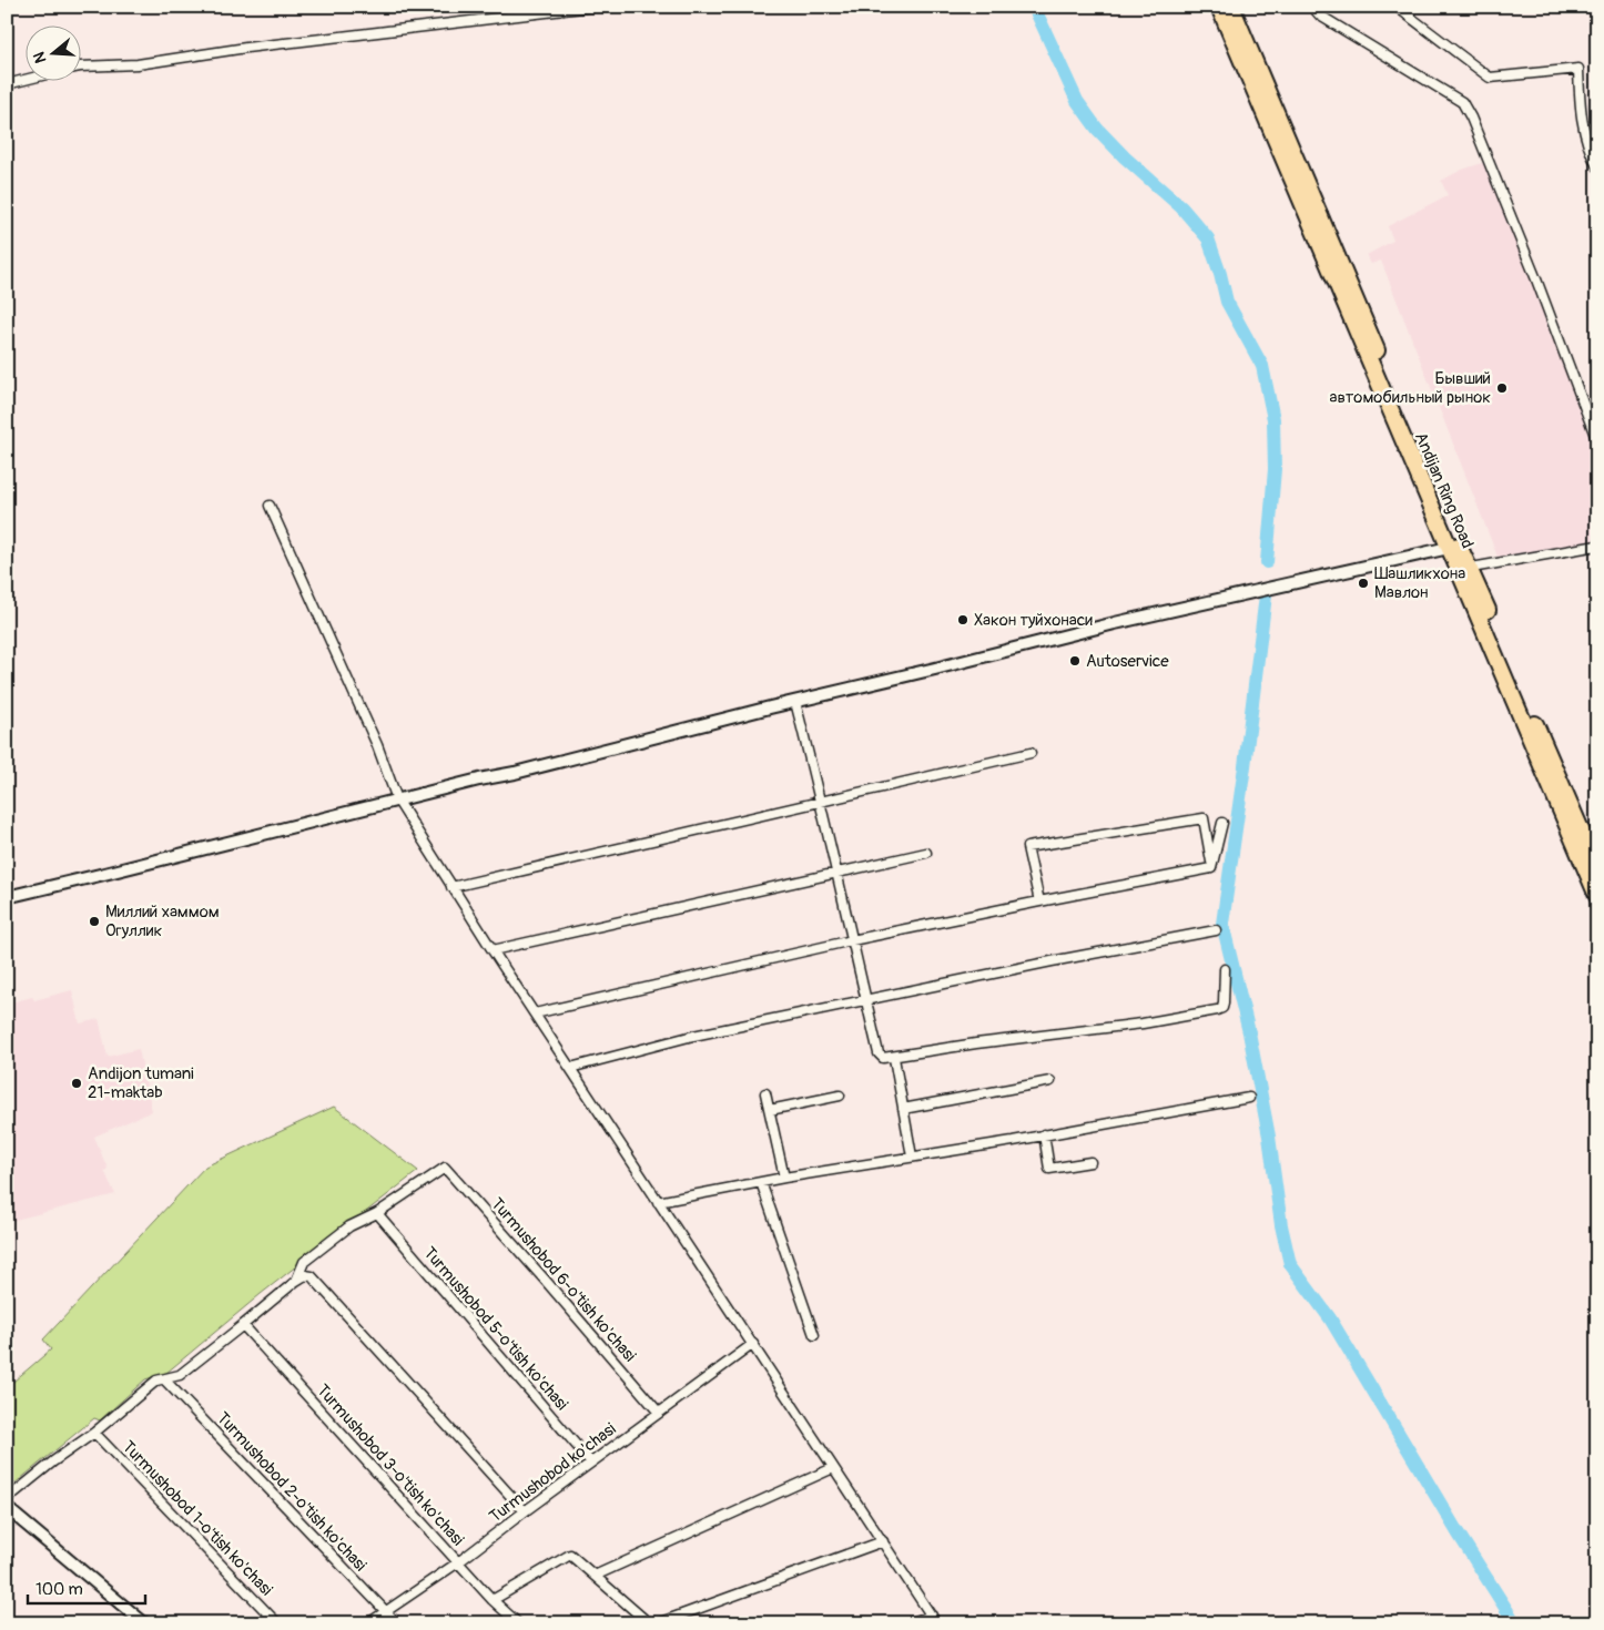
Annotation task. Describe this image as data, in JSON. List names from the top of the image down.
{
  "streets": {
    "highway": ["Andijan Ring Road"],
    "street": [
      "Turmushobod 6-o'tish ko'chasi",
      "Turmushobod 5-o'tish ko'chasi",
      "Turmushobod 3-o'tish ko'chasi",
      "Turmushobod ko'chasi",
      "Turmushobod 2-o'tish ko'chasi",
      "Turmushobod 1-o'tish ko'chasi"
    ]
  },
  "crossings": [
    ["Turmushobod 6-o'tish ko'chasi", "Turmushobod 5-o'tish ko'chasi"],
    ["Turmushobod 6-o'tish ko'chasi", "Turmushobod ko'chasi"],
    ["Turmushobod 5-o'tish ko'chasi", "Turmushobod ko'chasi"],
    ["Turmushobod 3-o'tish ko'chasi", "Turmushobod ko'chasi"],
    ["Turmushobod ko'chasi", "Turmushobod 2-o'tish ko'chasi"]
  ],
  "places": [
    "Бывший автомобильный рынок",
    "Шашликхона Мавлон",
    "Хакон туйхонаси",
    "Autoservice",
    "Миллий хаммом Огуллик",
    "Andijon tumani 21-maktab"
  ],
  "scale_bar": "100 m",
  "north": "left"
}
